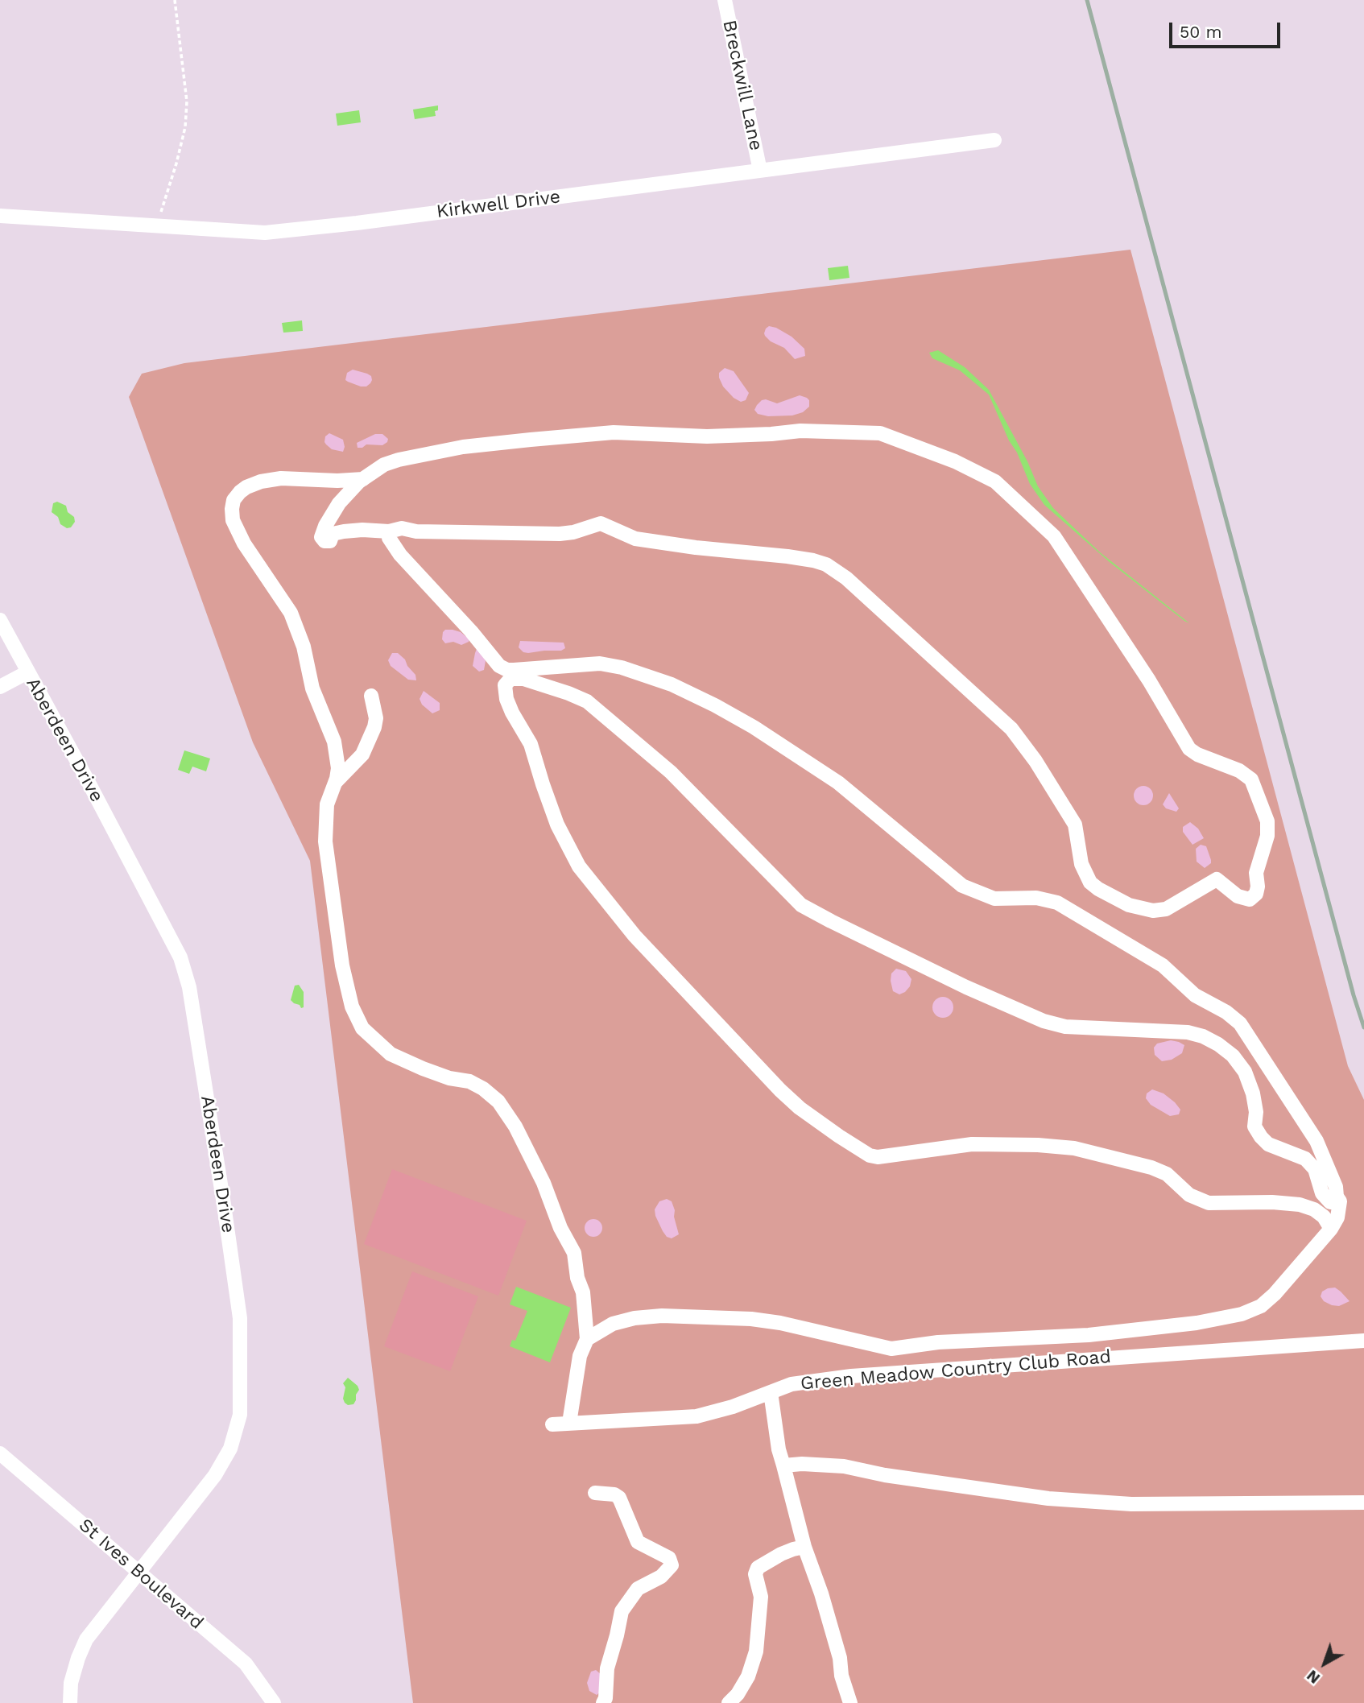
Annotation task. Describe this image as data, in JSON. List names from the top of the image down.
{
  "streets": {
    "street": [
      "Breckwill Lane",
      "Kirkwell Drive",
      "Aberdeen Drive",
      "Green Meadow Country Club Road",
      "St Ives Boulevard"
    ]
  },
  "crossings": [
    ["Breckwill Lane", "Kirkwell Drive"],
    ["Aberdeen Drive", "St Ives Boulevard"]
  ],
  "scale_bar": "50 m",
  "north": "bottom left"
}
